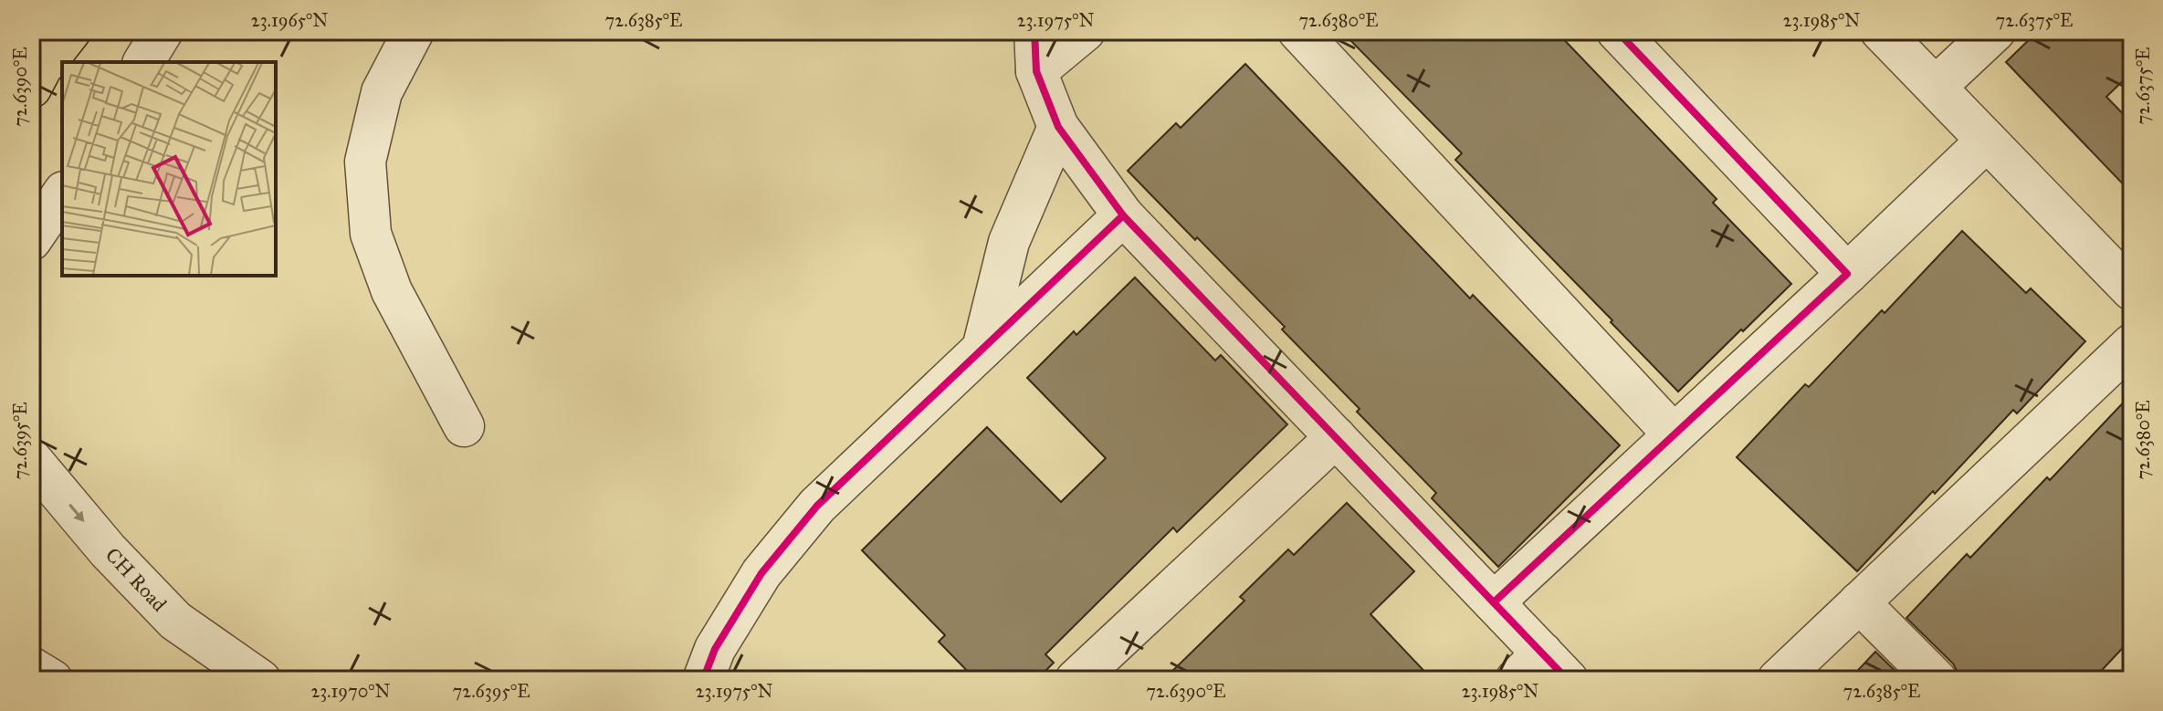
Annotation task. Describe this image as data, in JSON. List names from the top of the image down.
{
  "streets": {
    "street": ["CH Road"]
  },
  "one_way": ["CH Road"],
  "coordinates": [
    "23.1965°N",
    "72.6385°E",
    "23.1975°N",
    "72.6380°E",
    "23.1985°N",
    "72.6375°E",
    "72.6390°E",
    "72.6395°E",
    "23.1970°N"
  ]
}
